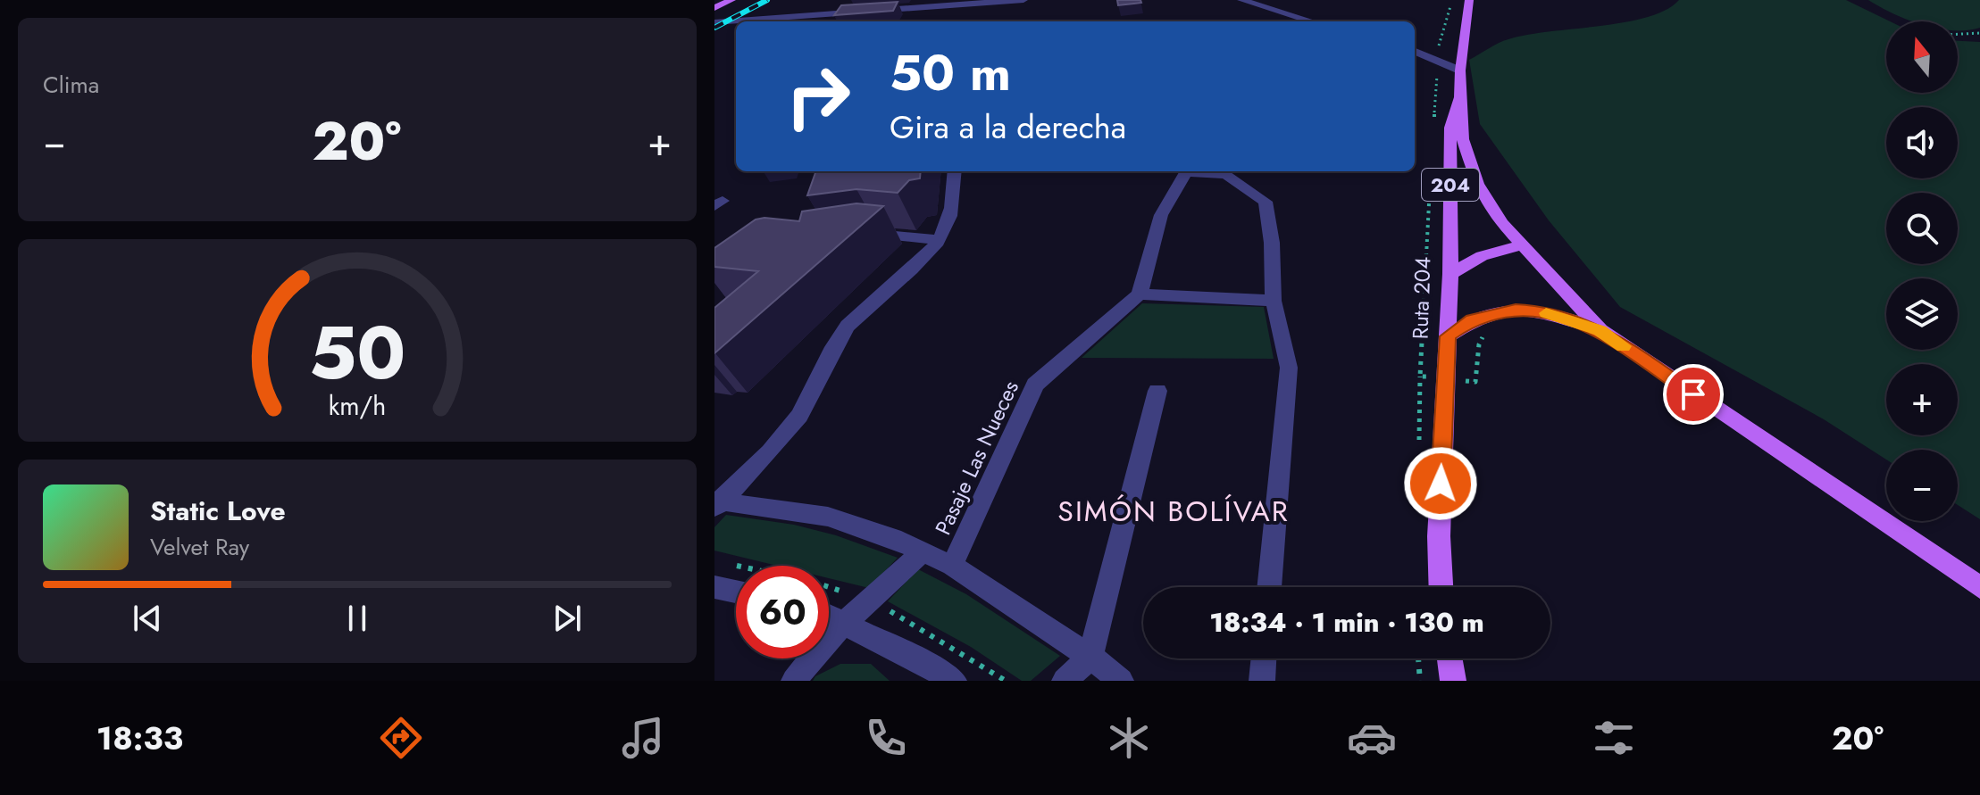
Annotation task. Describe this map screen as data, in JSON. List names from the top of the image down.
{
  "streets": {
    "main road": ["204", "Ruta 204"],
    "street": ["Pasaje Las Nueces"]
  },
  "districts": ["SIMÓN BOLÍVAR"],
  "north": "top",
  "page": {
    "tile": "Clima",
    "map_buttons": ["+", "−"],
    "turn": ["50 m", "Gira a la derecha"],
    "heat": ["−", "20°", "+"],
    "song": ["Static Love", "Velvet Ray"],
    "limit": "60",
    "trip": "18:34 · 1 min · 130 m",
    "tabs": ["18:33", "20°"],
    "gauge": ["50", "km/h"]
  }
}
